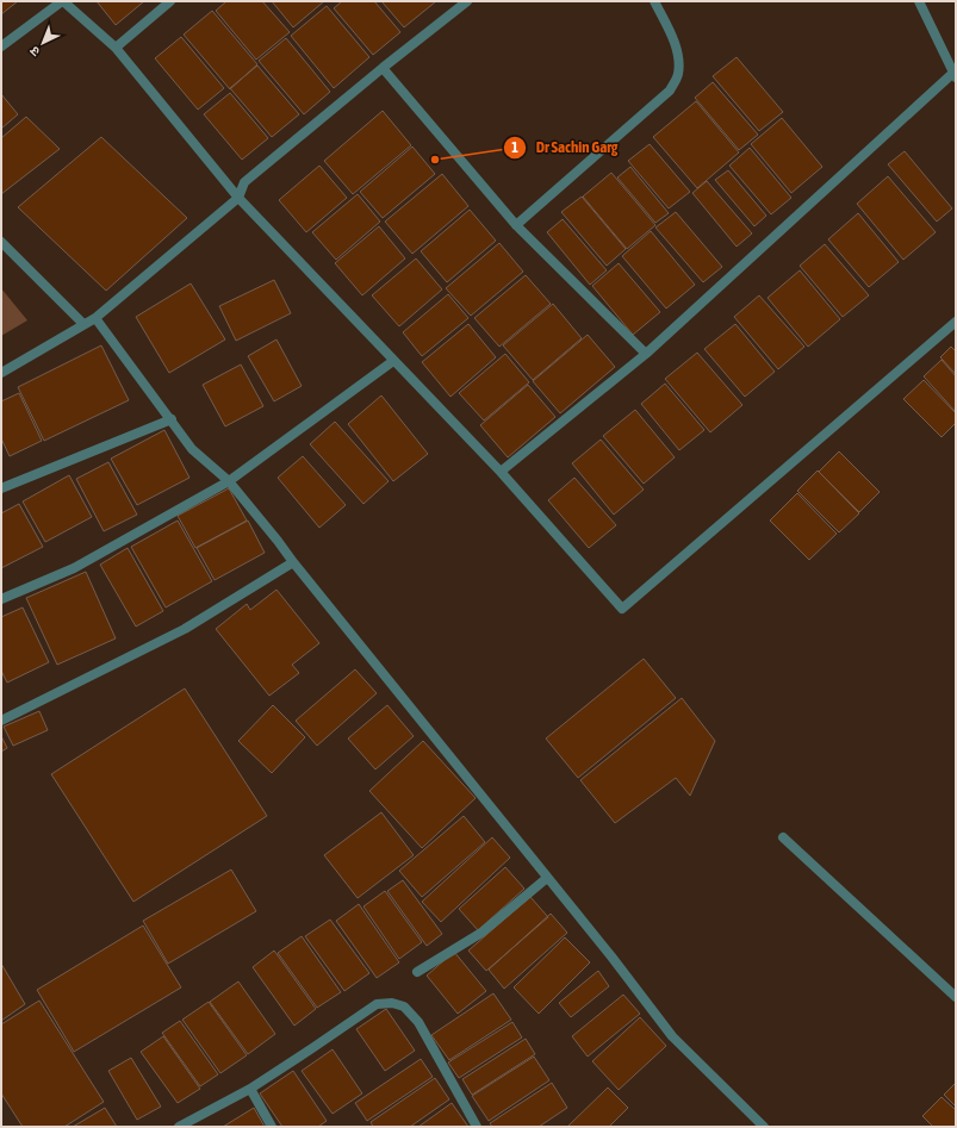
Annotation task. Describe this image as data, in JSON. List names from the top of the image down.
{
  "places": ["Dr Sachin Garg"],
  "north": "bottom left"
}
